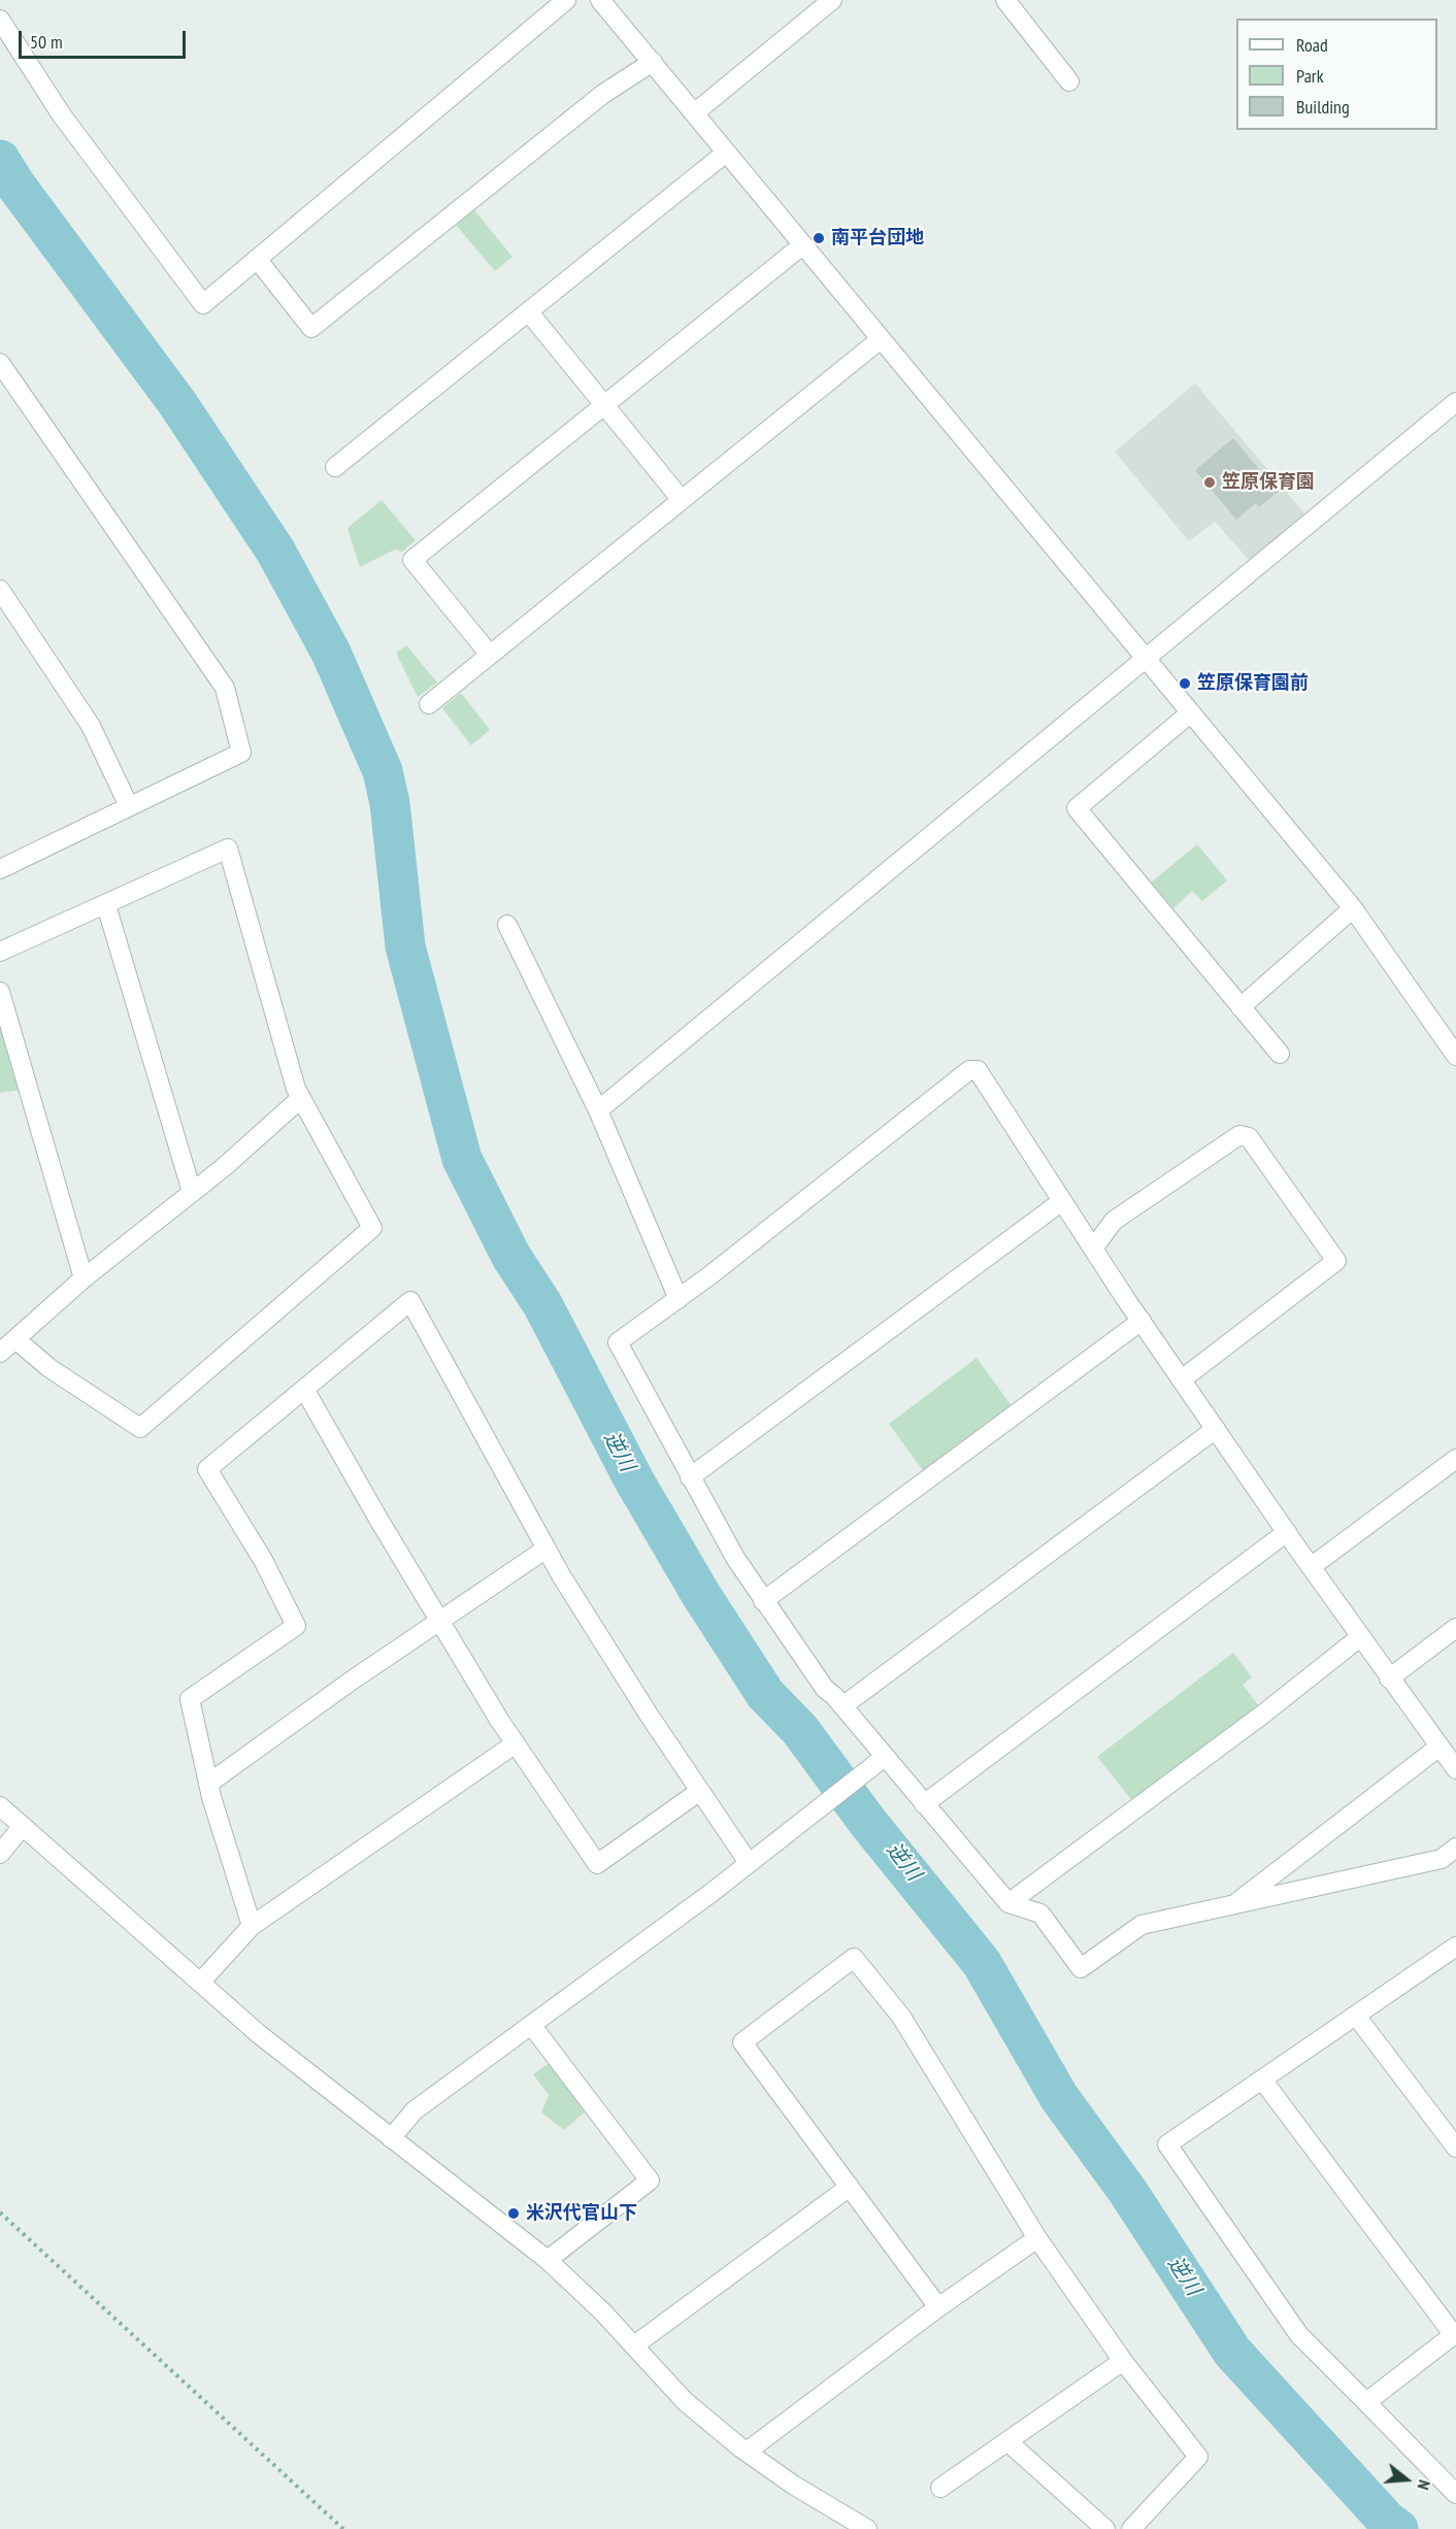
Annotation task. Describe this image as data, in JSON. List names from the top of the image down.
{
  "water": ["逆川"],
  "places": [
    "南平台団地",
    "笠原保育園",
    "笠原保育園前",
    "米沢代官山下"
  ],
  "legend": ["Road", "Park", "Building"],
  "scale_bar": "50 m",
  "north": "right"
}
